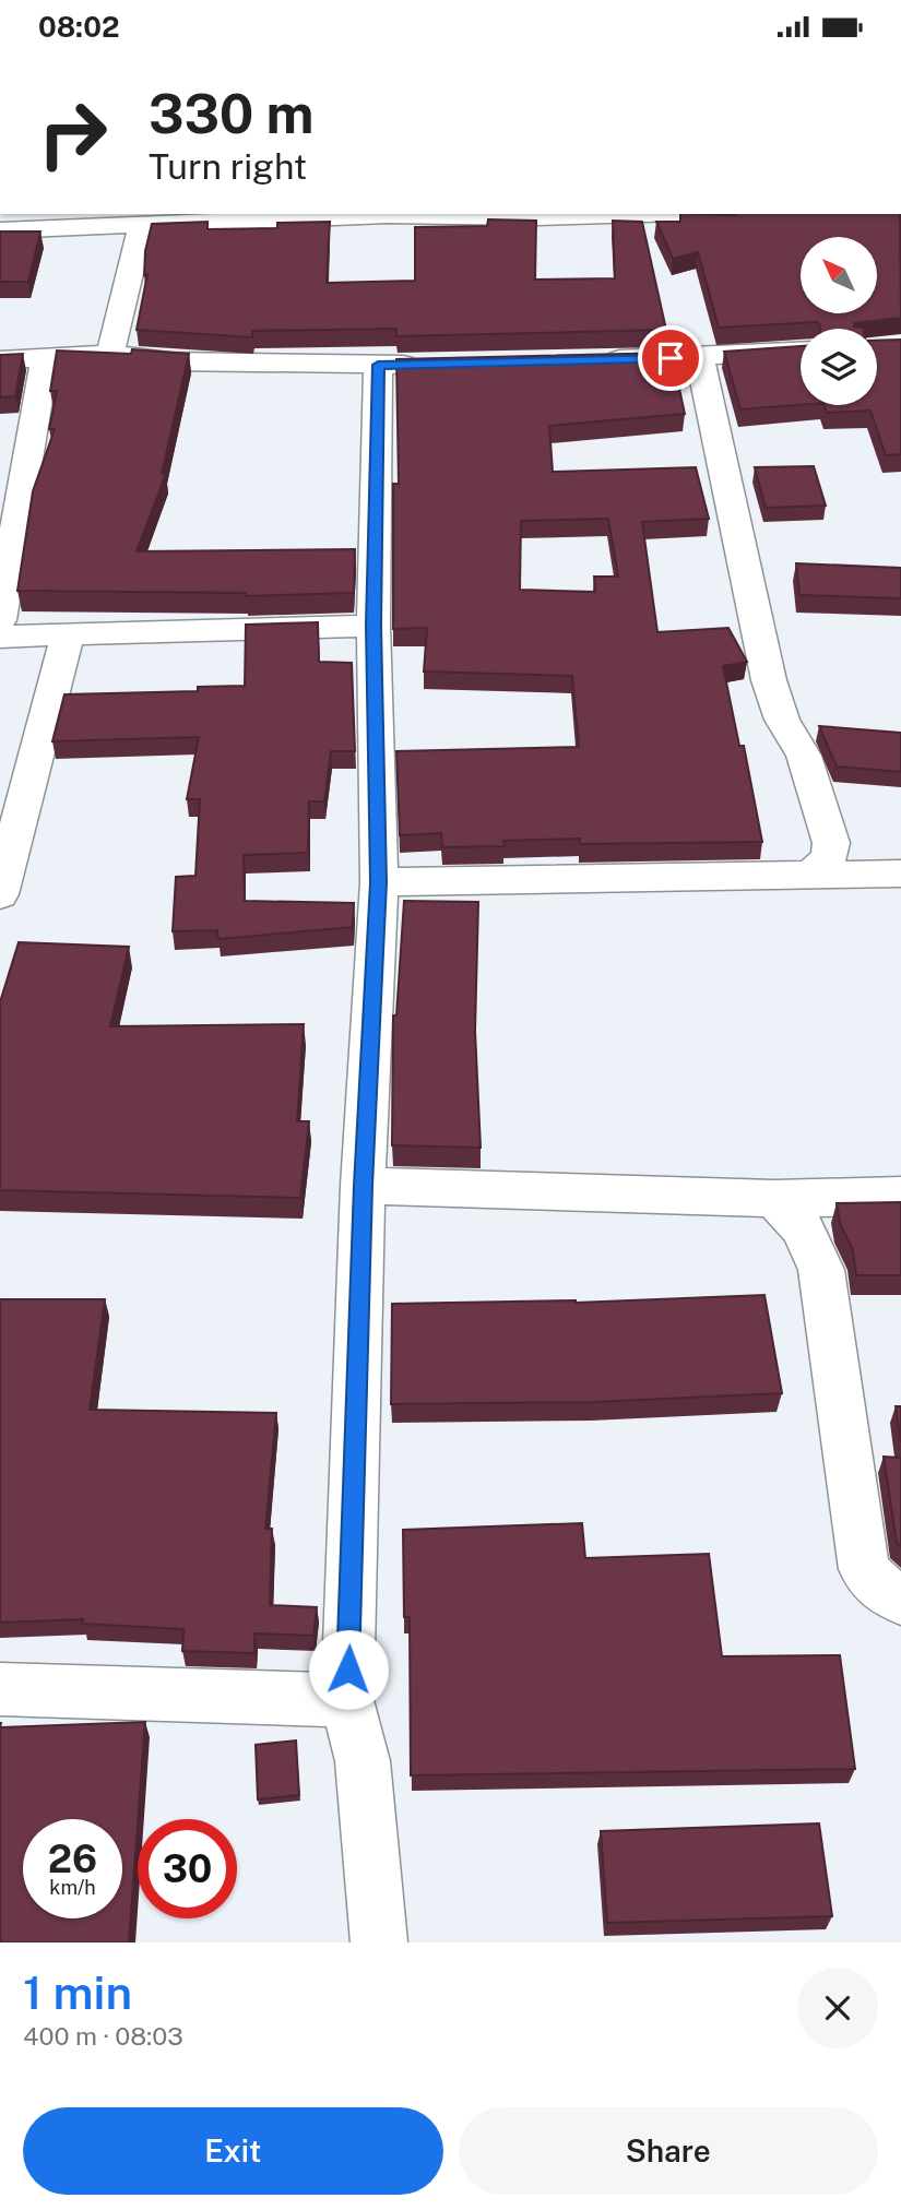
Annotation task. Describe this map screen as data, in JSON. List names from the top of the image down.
{
  "north": "top left",
  "page": {
    "status": "08:02",
    "turn": ["330 m", "Turn right"],
    "speed": "26 km/h",
    "limit": "30",
    "heading": ["1 min", "400 m · 08:03"],
    "buttons": ["Exit", "Share"]
  }
}
